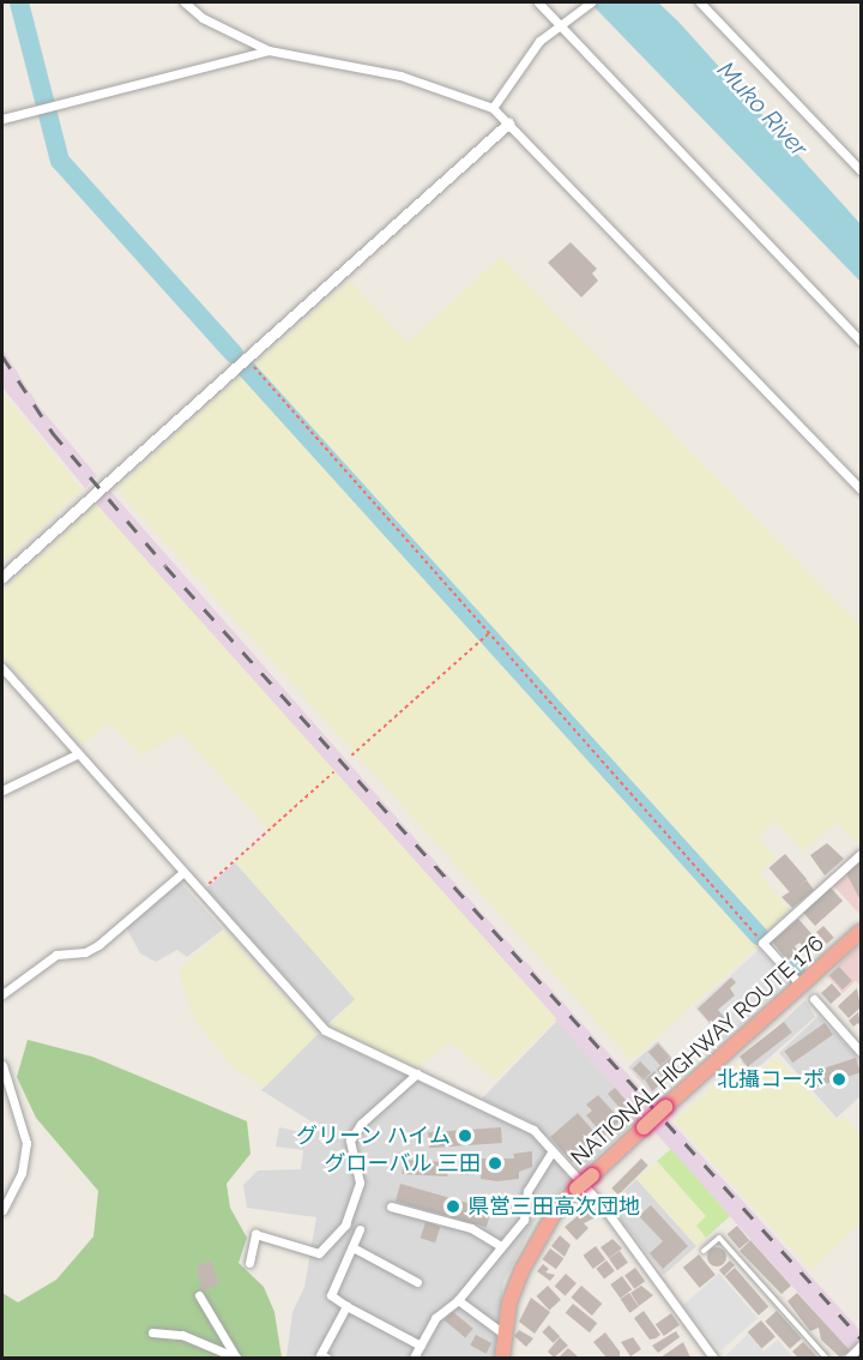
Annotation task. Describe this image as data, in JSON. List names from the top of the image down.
{
  "streets": {
    "highway": ["NATIONAL HIGHWAY ROUTE 176"]
  },
  "water": ["Muko River"],
  "places": [
    "北攝コーポ",
    "グリーン ハイム",
    "グローバル 三田",
    "県営三田高次団地"
  ]
}
